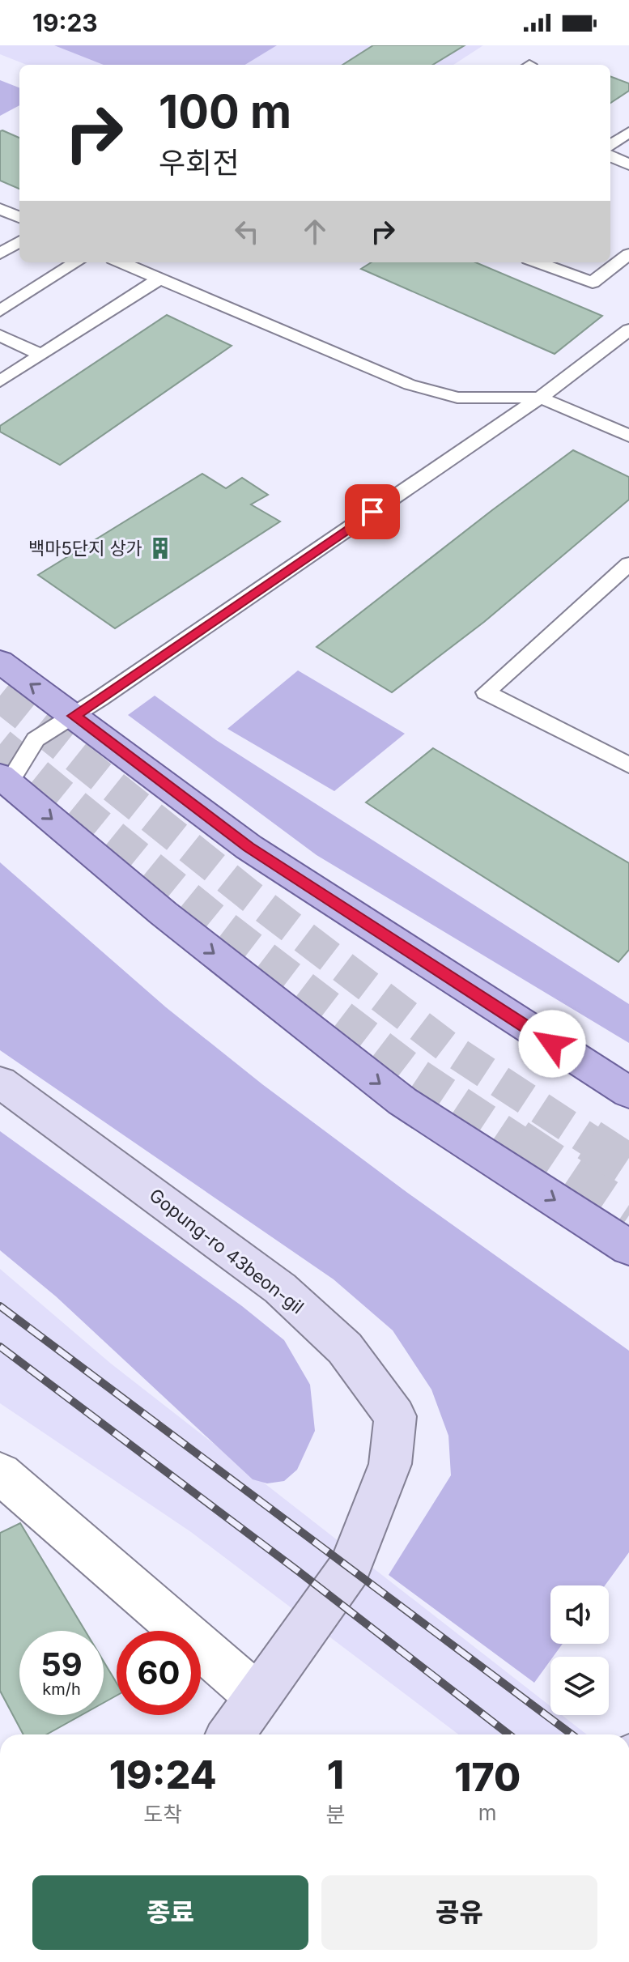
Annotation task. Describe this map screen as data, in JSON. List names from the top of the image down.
{
  "streets": {
    "street": ["Gopung-ro 43beon-gil"]
  },
  "places": {
    "building": ["백마5단지 상가"]
  },
  "page": {
    "status": "19:23",
    "turn": ["100 m", "우회전"],
    "speed": "59 km/h",
    "limit": "60",
    "eta": [
      "19:24",
      "도착",
      "1",
      "분",
      "170",
      "m"
    ],
    "buttons": ["종료", "공유"]
  }
}
